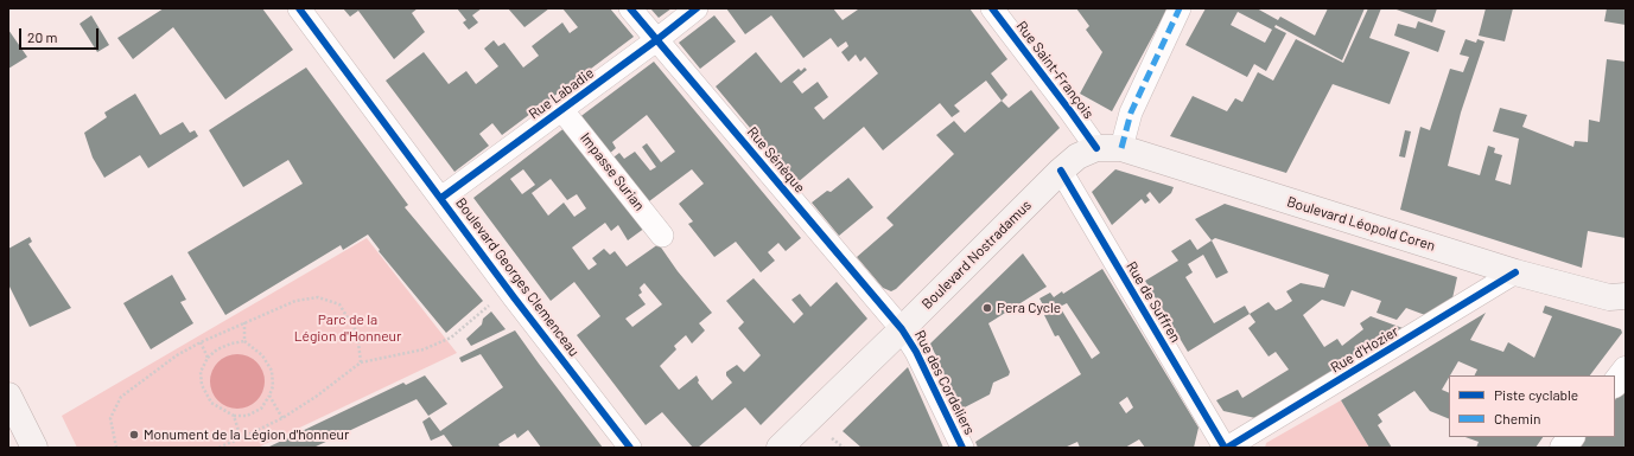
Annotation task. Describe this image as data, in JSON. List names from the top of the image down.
{
  "streets": {
    "main road": ["Boulevard Léopold Coren", "Boulevard Nostradamus"],
    "street": [
      "Rue Saint-François",
      "Rue Labadie",
      "Rue Sénèque",
      "Impasse Surian",
      "Boulevard Georges Clemenceau",
      "Rue de Suffren",
      "Rue d'Hozier",
      "Rue des Cordeliers"
    ]
  },
  "crossings": [
    ["Rue Saint-François", "Boulevard Léopold Coren"],
    ["Rue Saint-François", "Boulevard Nostradamus"],
    ["Rue Labadie", "Rue Sénèque"],
    ["Rue Labadie", "Impasse Surian"],
    ["Rue Labadie", "Boulevard Georges Clemenceau"],
    ["Rue Sénèque", "Boulevard Nostradamus"],
    ["Rue Sénèque", "Rue des Cordeliers"],
    ["Boulevard Léopold Coren", "Boulevard Nostradamus"],
    ["Boulevard Léopold Coren", "Rue d'Hozier"],
    ["Boulevard Nostradamus", "Rue de Suffren"],
    ["Boulevard Nostradamus", "Rue des Cordeliers"],
    ["Rue de Suffren", "Rue d'Hozier"]
  ],
  "parks": ["Parc de la Légion d'Honneur"],
  "places": ["Pera Cycle", "Monument de la Légion d'honneur"],
  "legend": ["Piste cyclable", "Chemin"],
  "scale_bar": "20 m"
}
